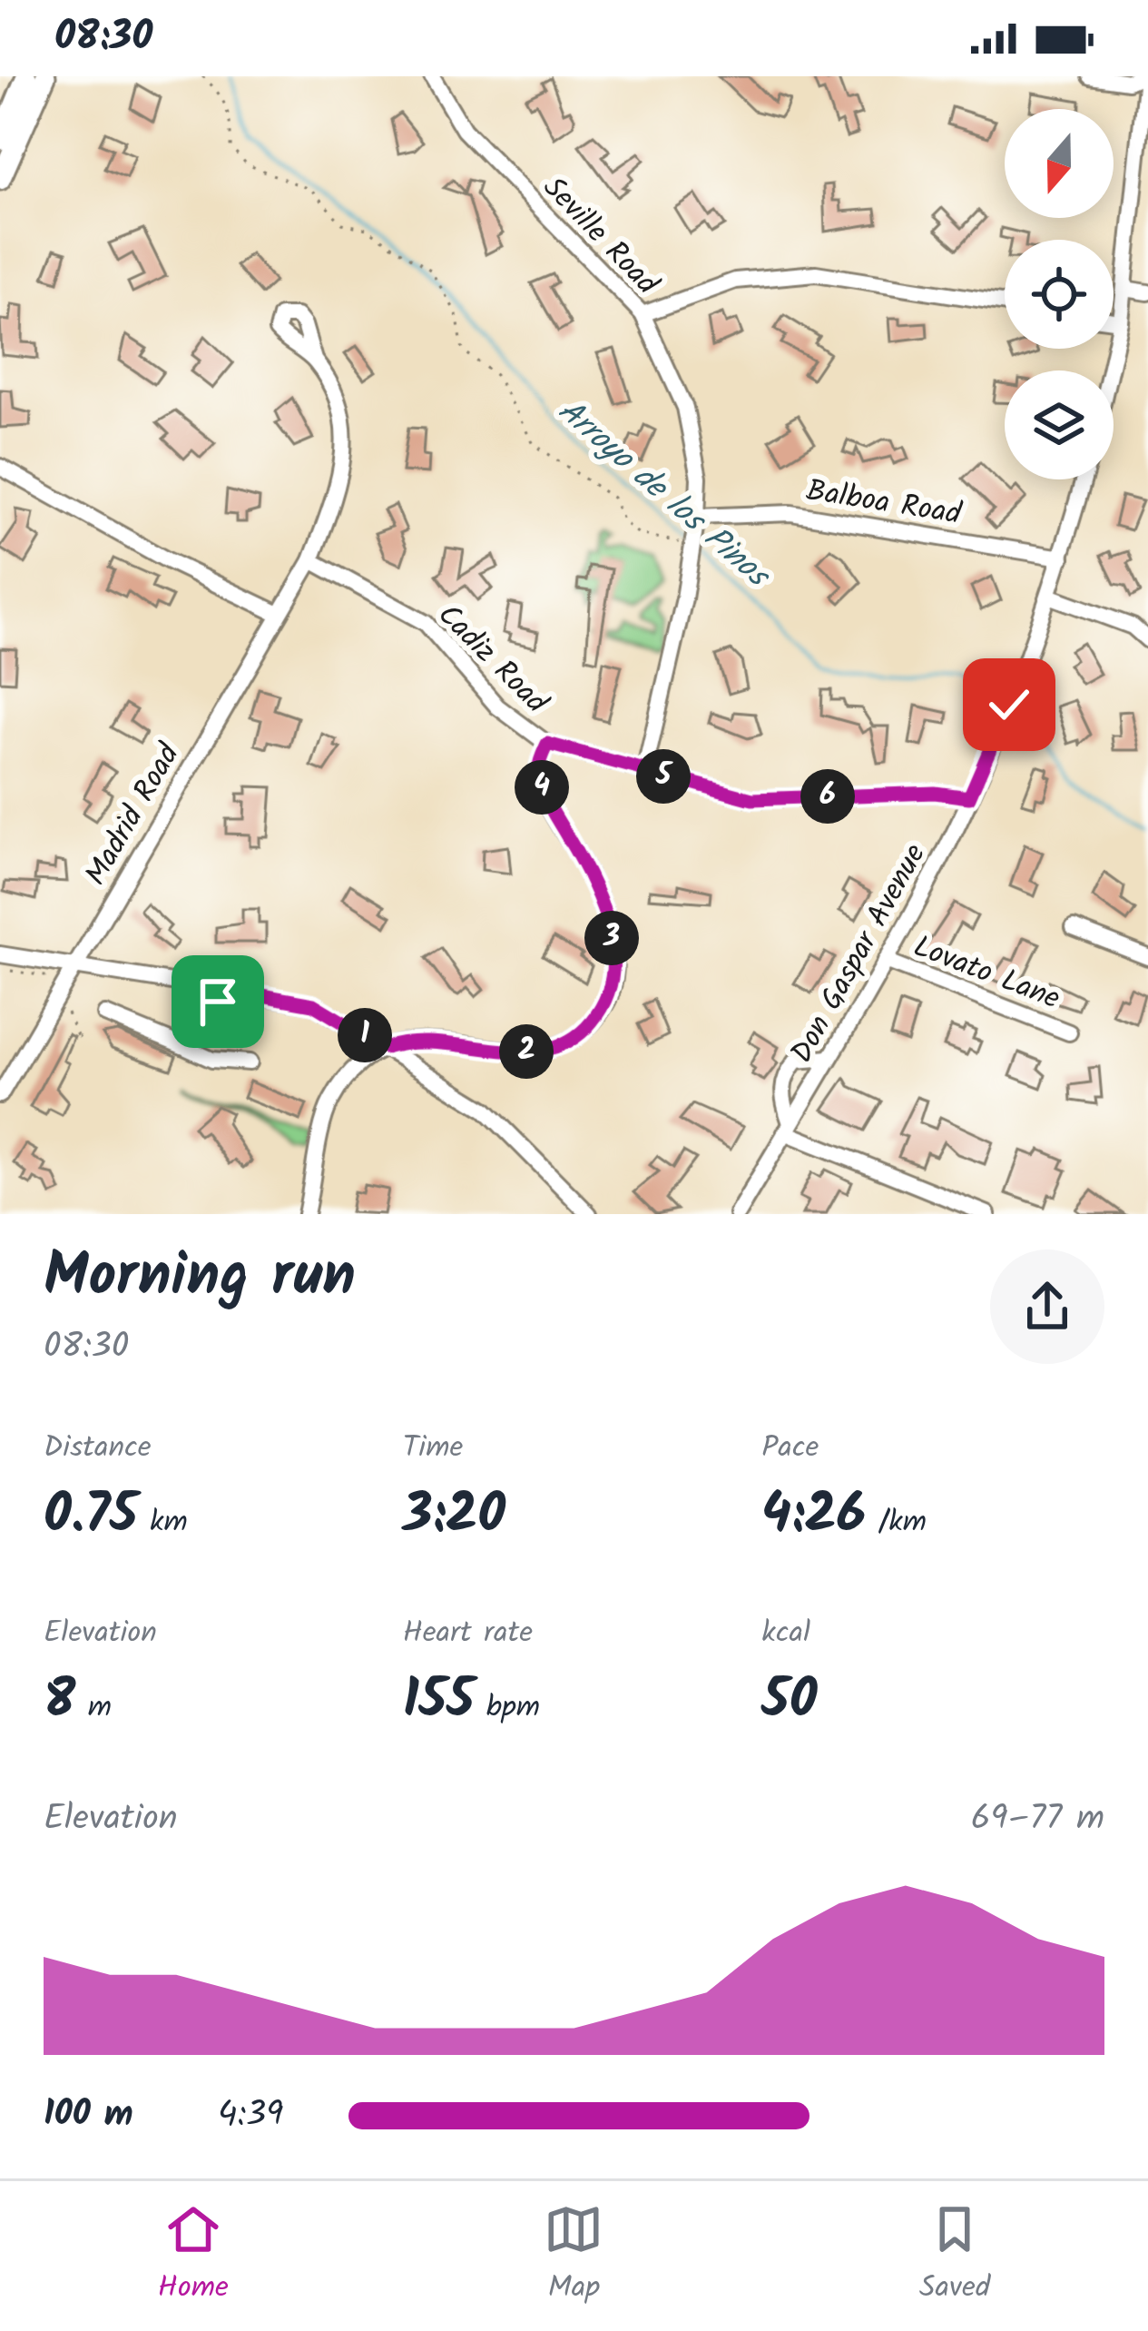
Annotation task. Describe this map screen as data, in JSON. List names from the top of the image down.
{
  "streets": {
    "street": [
      "Seville Road",
      "Balboa Road",
      "Cadiz Road",
      "Madrid Road",
      "Don Gaspar Avenue",
      "Lovato Lane"
    ]
  },
  "crossings": [
    ["Seville Road", "Balboa Road"],
    ["Seville Road", "Cadiz Road"],
    ["Balboa Road", "Don Gaspar Avenue"],
    ["Cadiz Road", "Madrid Road"],
    ["Cadiz Road", "Don Gaspar Avenue"],
    ["Don Gaspar Avenue", "Lovato Lane"]
  ],
  "water": ["Arroyo de los Pinos"],
  "north": "bottom",
  "page": {
    "status": "08:30",
    "pins": [
      "5",
      "4",
      "6",
      "3",
      "1",
      "2"
    ],
    "heading": ["Morning run", "08:30"],
    "stats": [
      ["Distance", "0.75 km"],
      ["Time", "3:20"],
      ["Pace", "4:26 /km"],
      ["Elevation", "8 m"],
      ["Heart rate", "155 bpm"],
      ["kcal", "50"]
    ],
    "chart": ["Elevation", "69–77 m"],
    "list": [
      {
        "name": "100 m",
        "note": "4:39"
      }
    ],
    "tabs": ["Home", "Map", "Saved"]
  }
}
